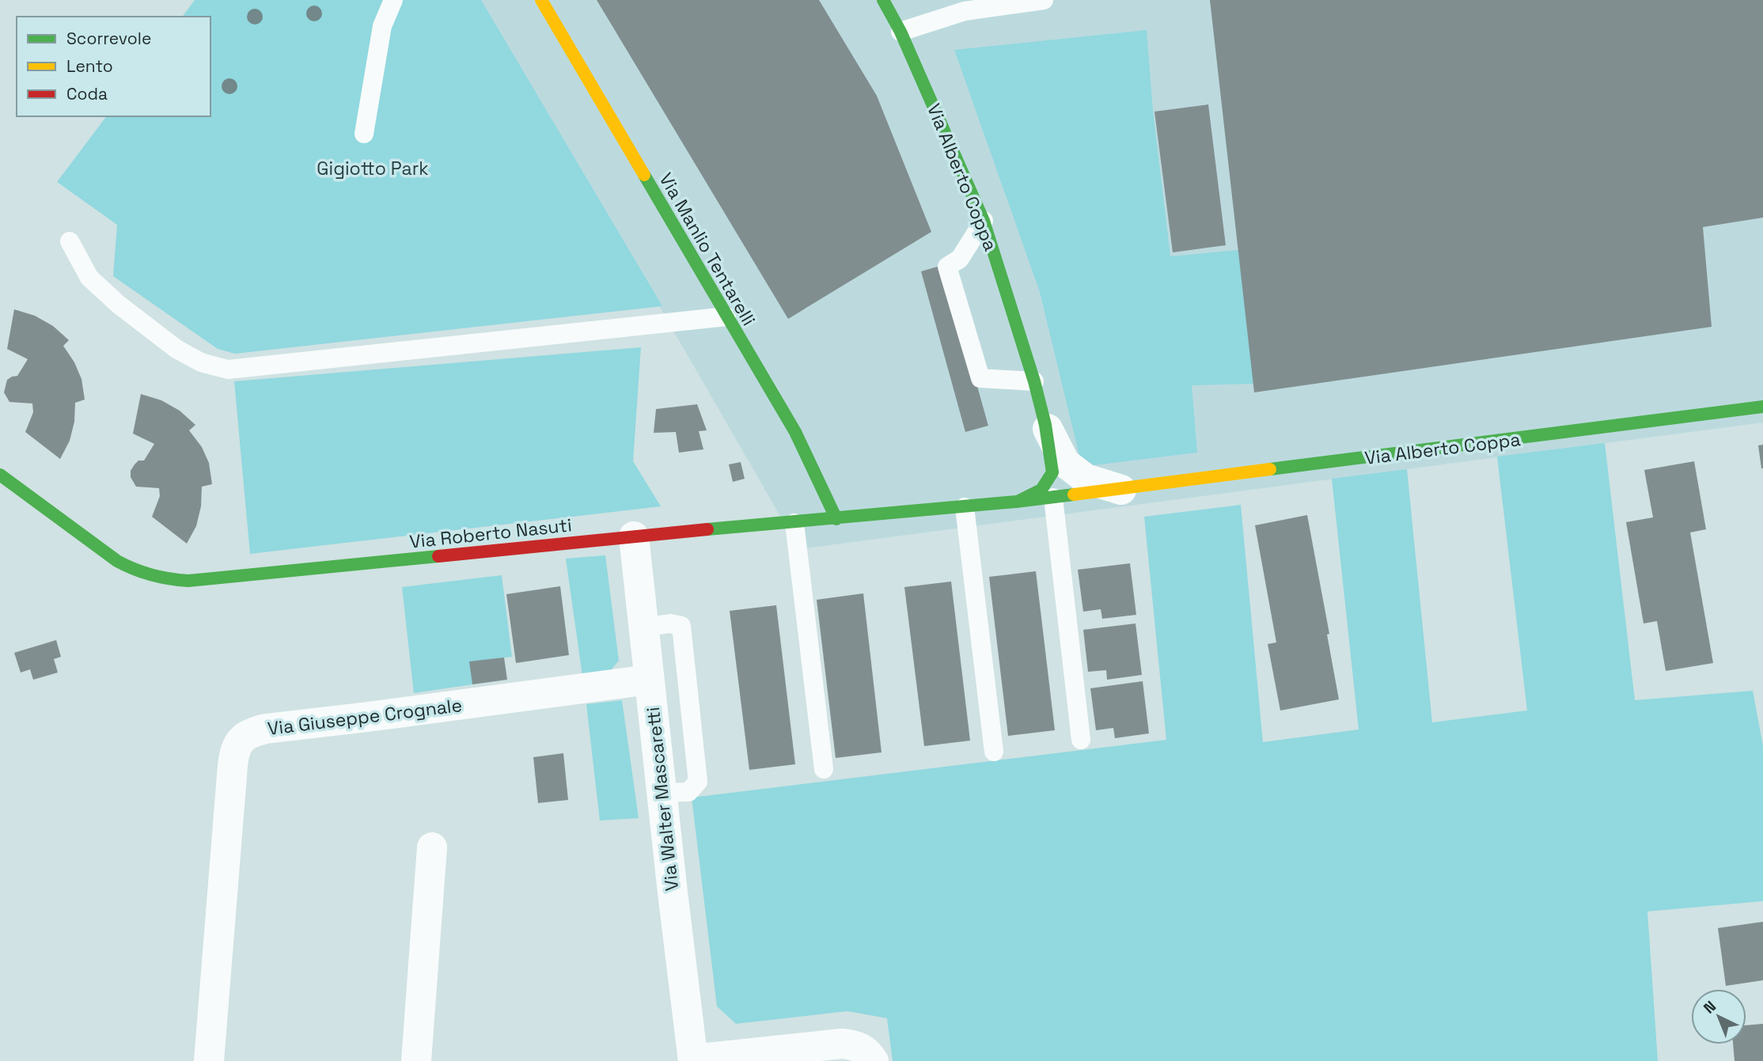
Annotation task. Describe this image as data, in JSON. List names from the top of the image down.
{
  "streets": {
    "street": [
      "Via Alberto Coppa",
      "Via Manlio Tentarelli",
      "Via Roberto Nasuti",
      "Via Giuseppe Crognale",
      "Via Walter Mascaretti"
    ]
  },
  "crossings": [
    ["Via Alberto Coppa", "Via Roberto Nasuti"],
    ["Via Manlio Tentarelli", "Via Roberto Nasuti"],
    ["Via Roberto Nasuti", "Via Walter Mascaretti"],
    ["Via Giuseppe Crognale", "Via Walter Mascaretti"]
  ],
  "parks": ["Gigiotto Park"],
  "legend": ["Scorrevole", "Lento", "Coda"],
  "north": "top left"
}
